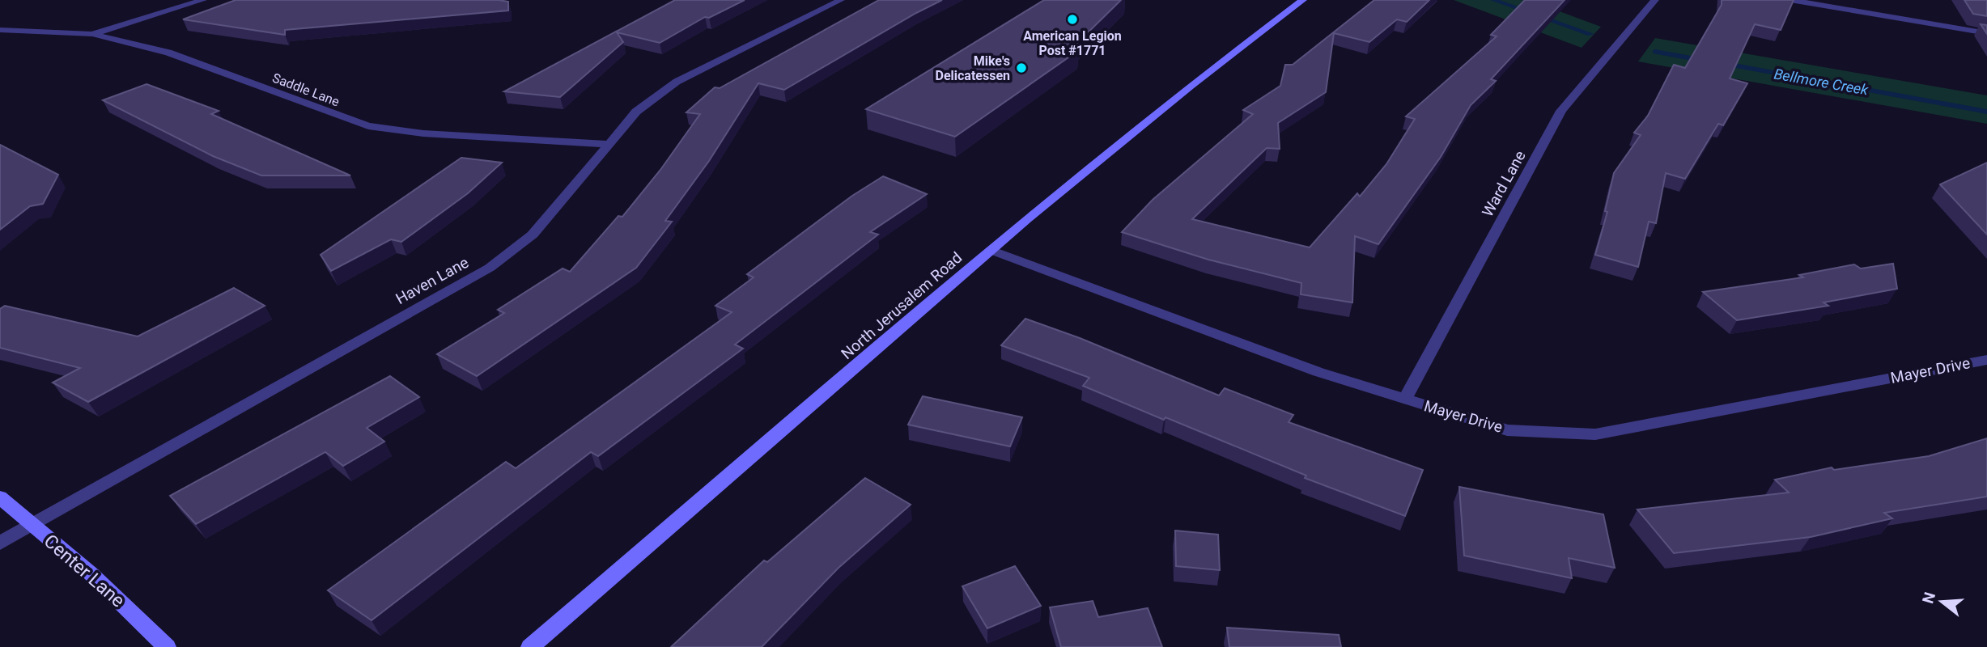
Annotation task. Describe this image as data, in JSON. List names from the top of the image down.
{
  "streets": {
    "main road": ["North Jerusalem Road", "Center Lane"],
    "street": [
      "Saddle Lane",
      "Ward Lane",
      "Haven Lane",
      "Mayer Drive"
    ]
  },
  "crossings": [
    ["Saddle Lane", "Haven Lane"],
    ["Ward Lane", "Mayer Drive"],
    ["Haven Lane", "Center Lane"],
    ["North Jerusalem Road", "Mayer Drive"]
  ],
  "water": ["Bellmore Creek"],
  "places": ["American Legion Post #1771", "Mike's Delicatessen"],
  "north": "left"
}
